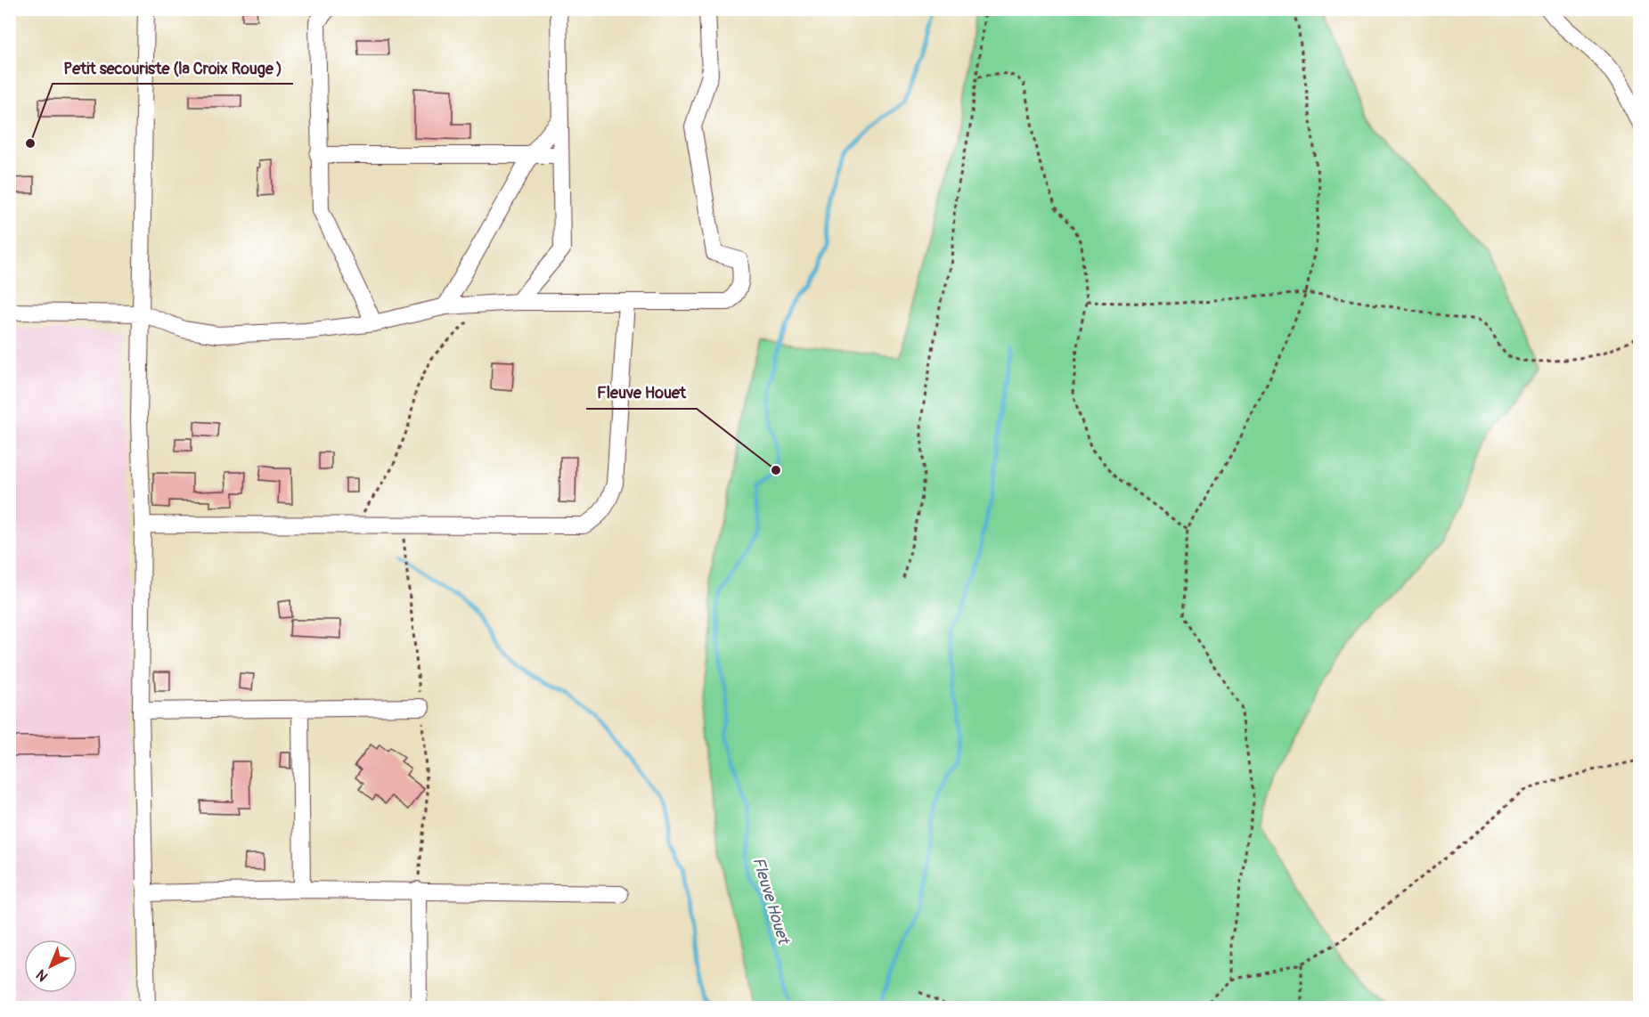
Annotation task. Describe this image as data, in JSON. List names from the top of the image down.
{
  "water": ["Fleuve Houet"],
  "places": ["Petit secouriste (la Croix Rouge )", "Fleuve Houet"],
  "north": "bottom left"
}
